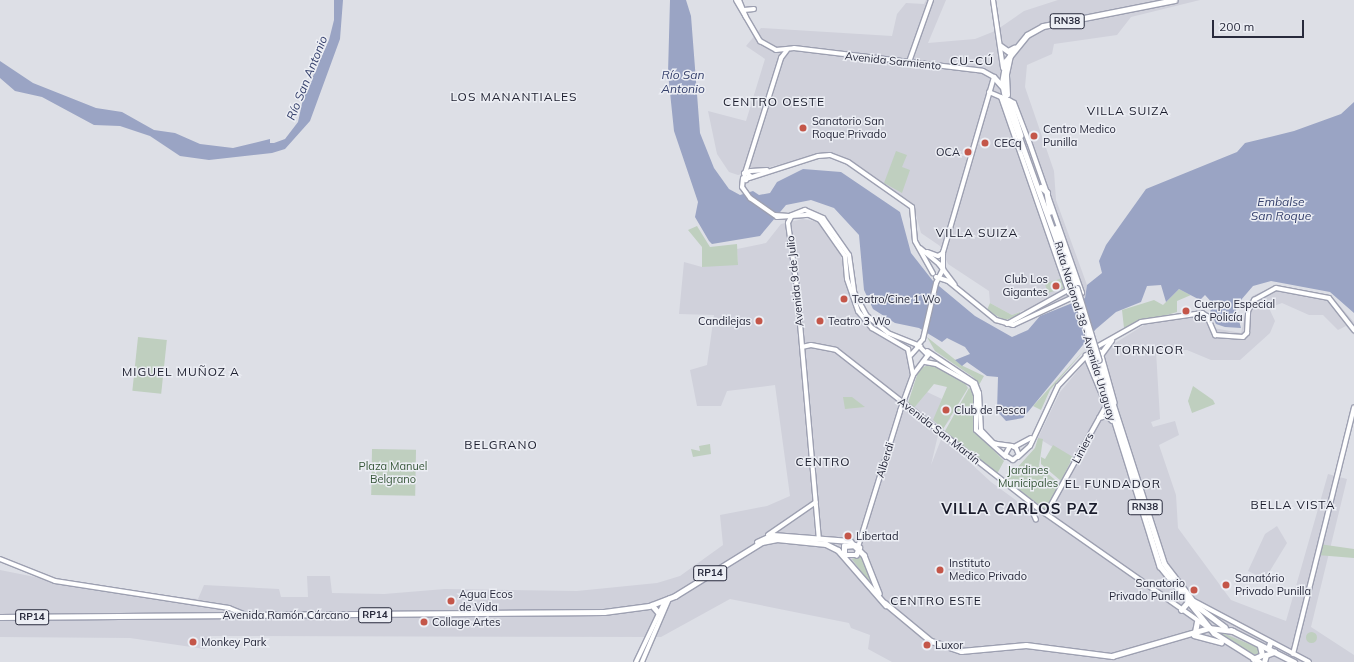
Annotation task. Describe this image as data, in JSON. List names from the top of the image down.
{
  "streets": {
    "main road": [
      "RN38",
      "Avenida Sarmiento",
      "Avenida 9 de Julio",
      "Ruta Nacional 38 - Avenida Uruguay",
      "Avenida San Martín",
      "Liniers",
      "Alberdi",
      "RP14",
      "Avenida Ramón Cárcano"
    ]
  },
  "crossings": [
    ["RN38", "Ruta Nacional 38 - Avenida Uruguay"],
    ["RN38", "Avenida San Martín"],
    ["RN38", "RP14"],
    ["Avenida 9 de Julio", "Avenida San Martín"],
    ["Avenida 9 de Julio", "RP14"],
    ["Avenida 9 de Julio", "Avenida Ramón Cárcano"],
    ["Ruta Nacional 38 - Avenida Uruguay", "Liniers"],
    ["Avenida San Martín", "Liniers"],
    ["Avenida San Martín", "Alberdi"],
    ["Avenida San Martín", "RP14"],
    ["Alberdi", "RP14"],
    ["RP14", "Avenida Ramón Cárcano"]
  ],
  "districts": [
    "CU-CÚ",
    "LOS MANANTIALES",
    "CENTRO OESTE",
    "VILLA SUIZA",
    "VILLA SUIZA",
    "TORNICOR",
    "MIGUEL MUÑOZ A",
    "BELGRANO",
    "CENTRO",
    "EL FUNDADOR",
    "BELLA VISTA",
    "VILLA CARLOS PAZ",
    "CENTRO ESTE"
  ],
  "water": ["Río San Antonio", "Embalse San Roque"],
  "parks": ["Plaza Manuel Belgrano", "Jardines Municipales"],
  "places": [
    "Sanatorio San Roque Privado",
    "Centro Medico Punilla",
    "CECq",
    "OCA",
    "Club Los Gigantes",
    "Teatro/Cine 1 Wo",
    "Cuerpo Especial de Policía",
    "Candilejas",
    "Teatro 3 Wo",
    "Club de Pesca",
    "Libertad",
    "Instituto Medico Privado",
    "Sanatório Privado Punilla",
    "Sanatorio Privado Punilla",
    "Agua Ecos de Vida",
    "Collage Artes",
    "Monkey Park",
    "Luxor"
  ],
  "scale_bar": "200 m"
}
